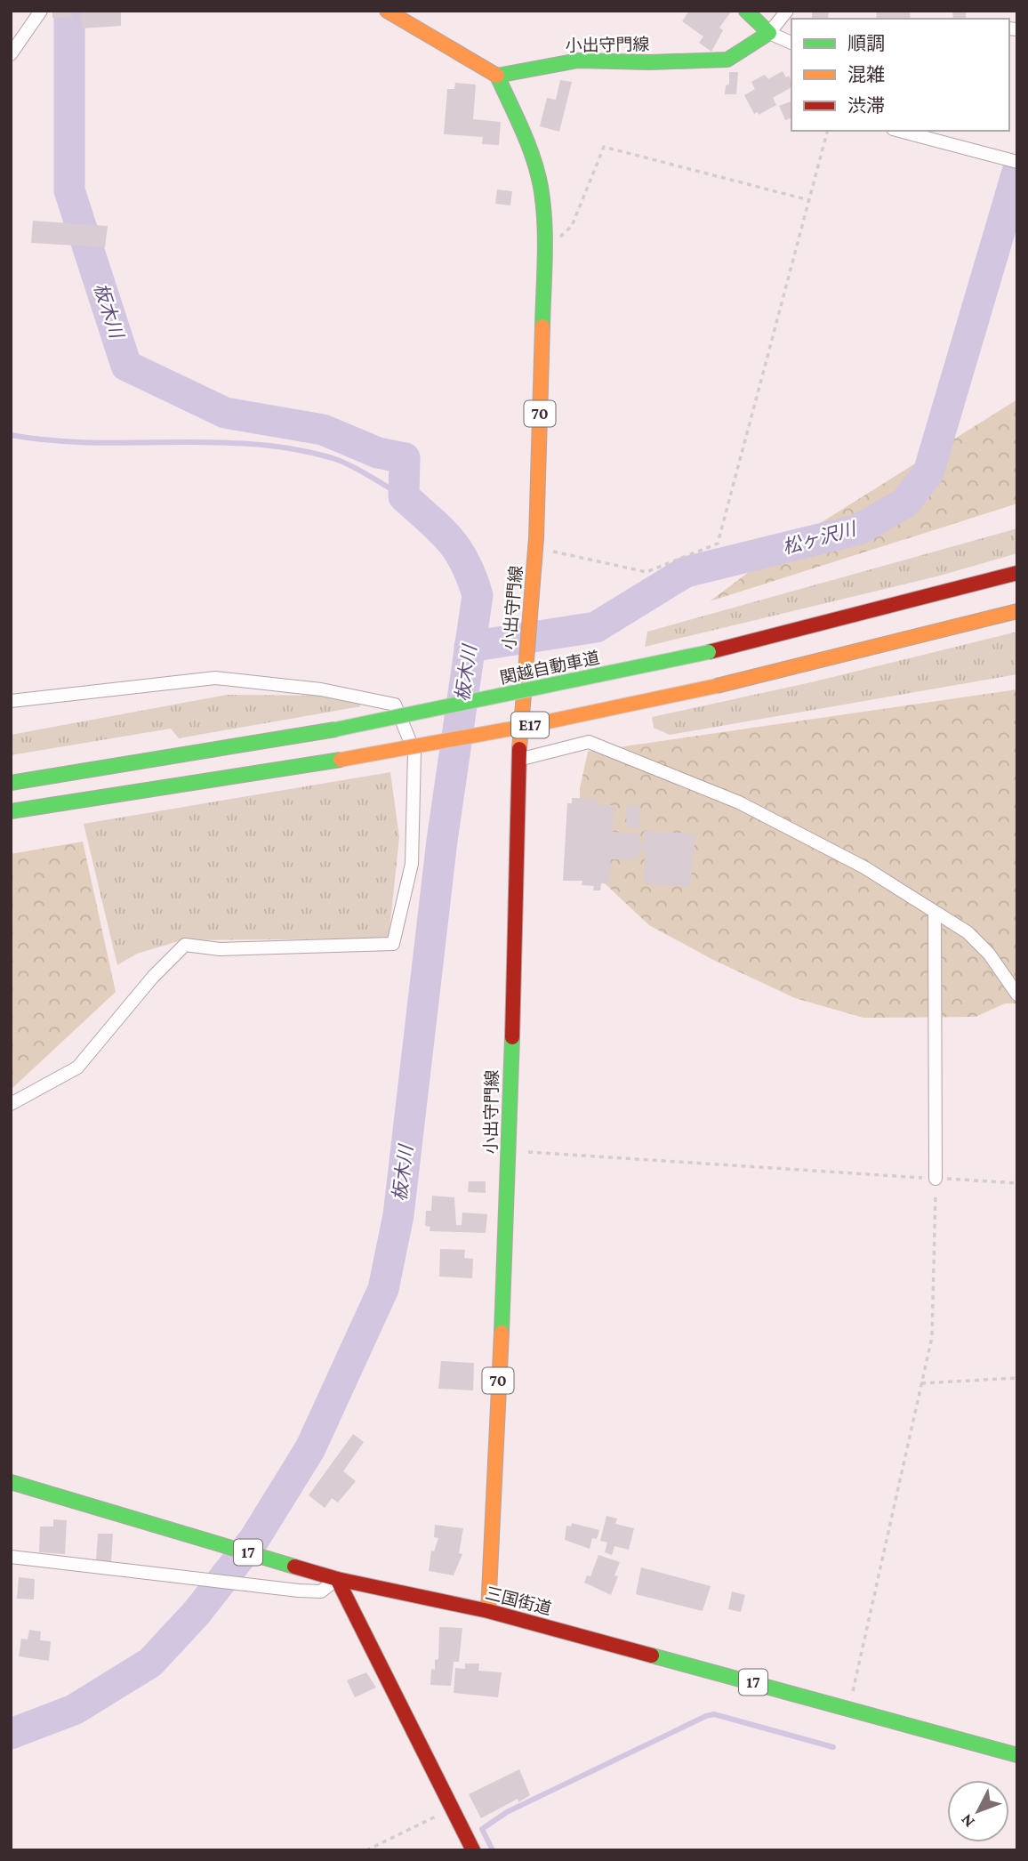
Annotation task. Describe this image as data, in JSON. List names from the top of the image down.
{
  "streets": {
    "main road": [
      "小出守門線",
      "70",
      "関越自動車道",
      "E17",
      "17",
      "三国街道"
    ]
  },
  "crossings": [
    ["小出守門線", "三国街道"]
  ],
  "water": ["板木川", "松ヶ沢川"],
  "legend": ["順調", "混雑", "渋滞"],
  "north": "bottom left"
}
